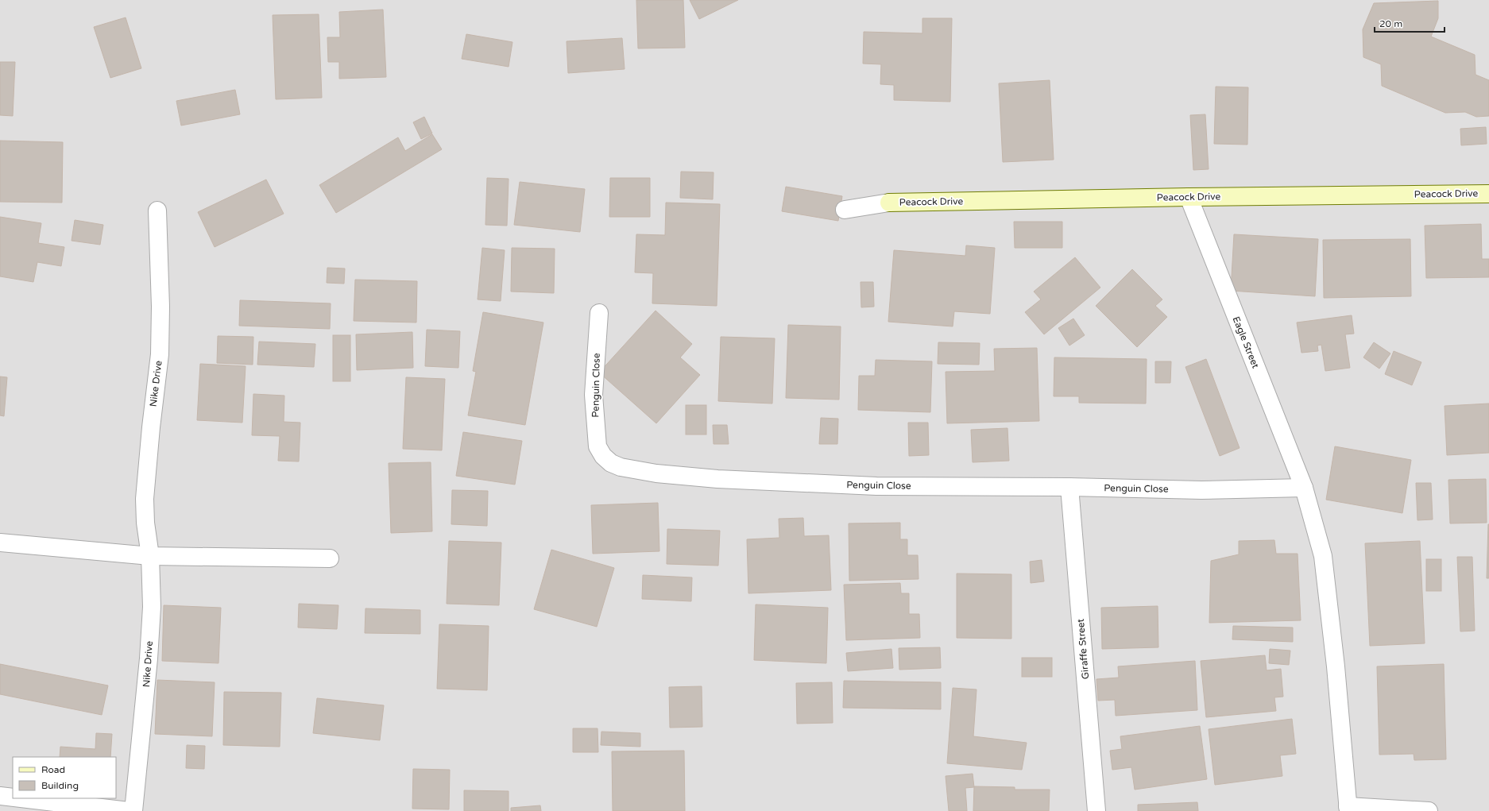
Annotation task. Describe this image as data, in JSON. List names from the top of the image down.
{
  "streets": {
    "street": [
      "Peacock Drive",
      "Eagle Street",
      "Nike Drive",
      "Penguin Close",
      "Giraffe Street"
    ]
  },
  "crossings": [
    ["Peacock Drive", "Eagle Street"],
    ["Eagle Street", "Penguin Close"],
    ["Penguin Close", "Giraffe Street"]
  ],
  "legend": ["Road", "Building"],
  "scale_bar": "20 m"
}
